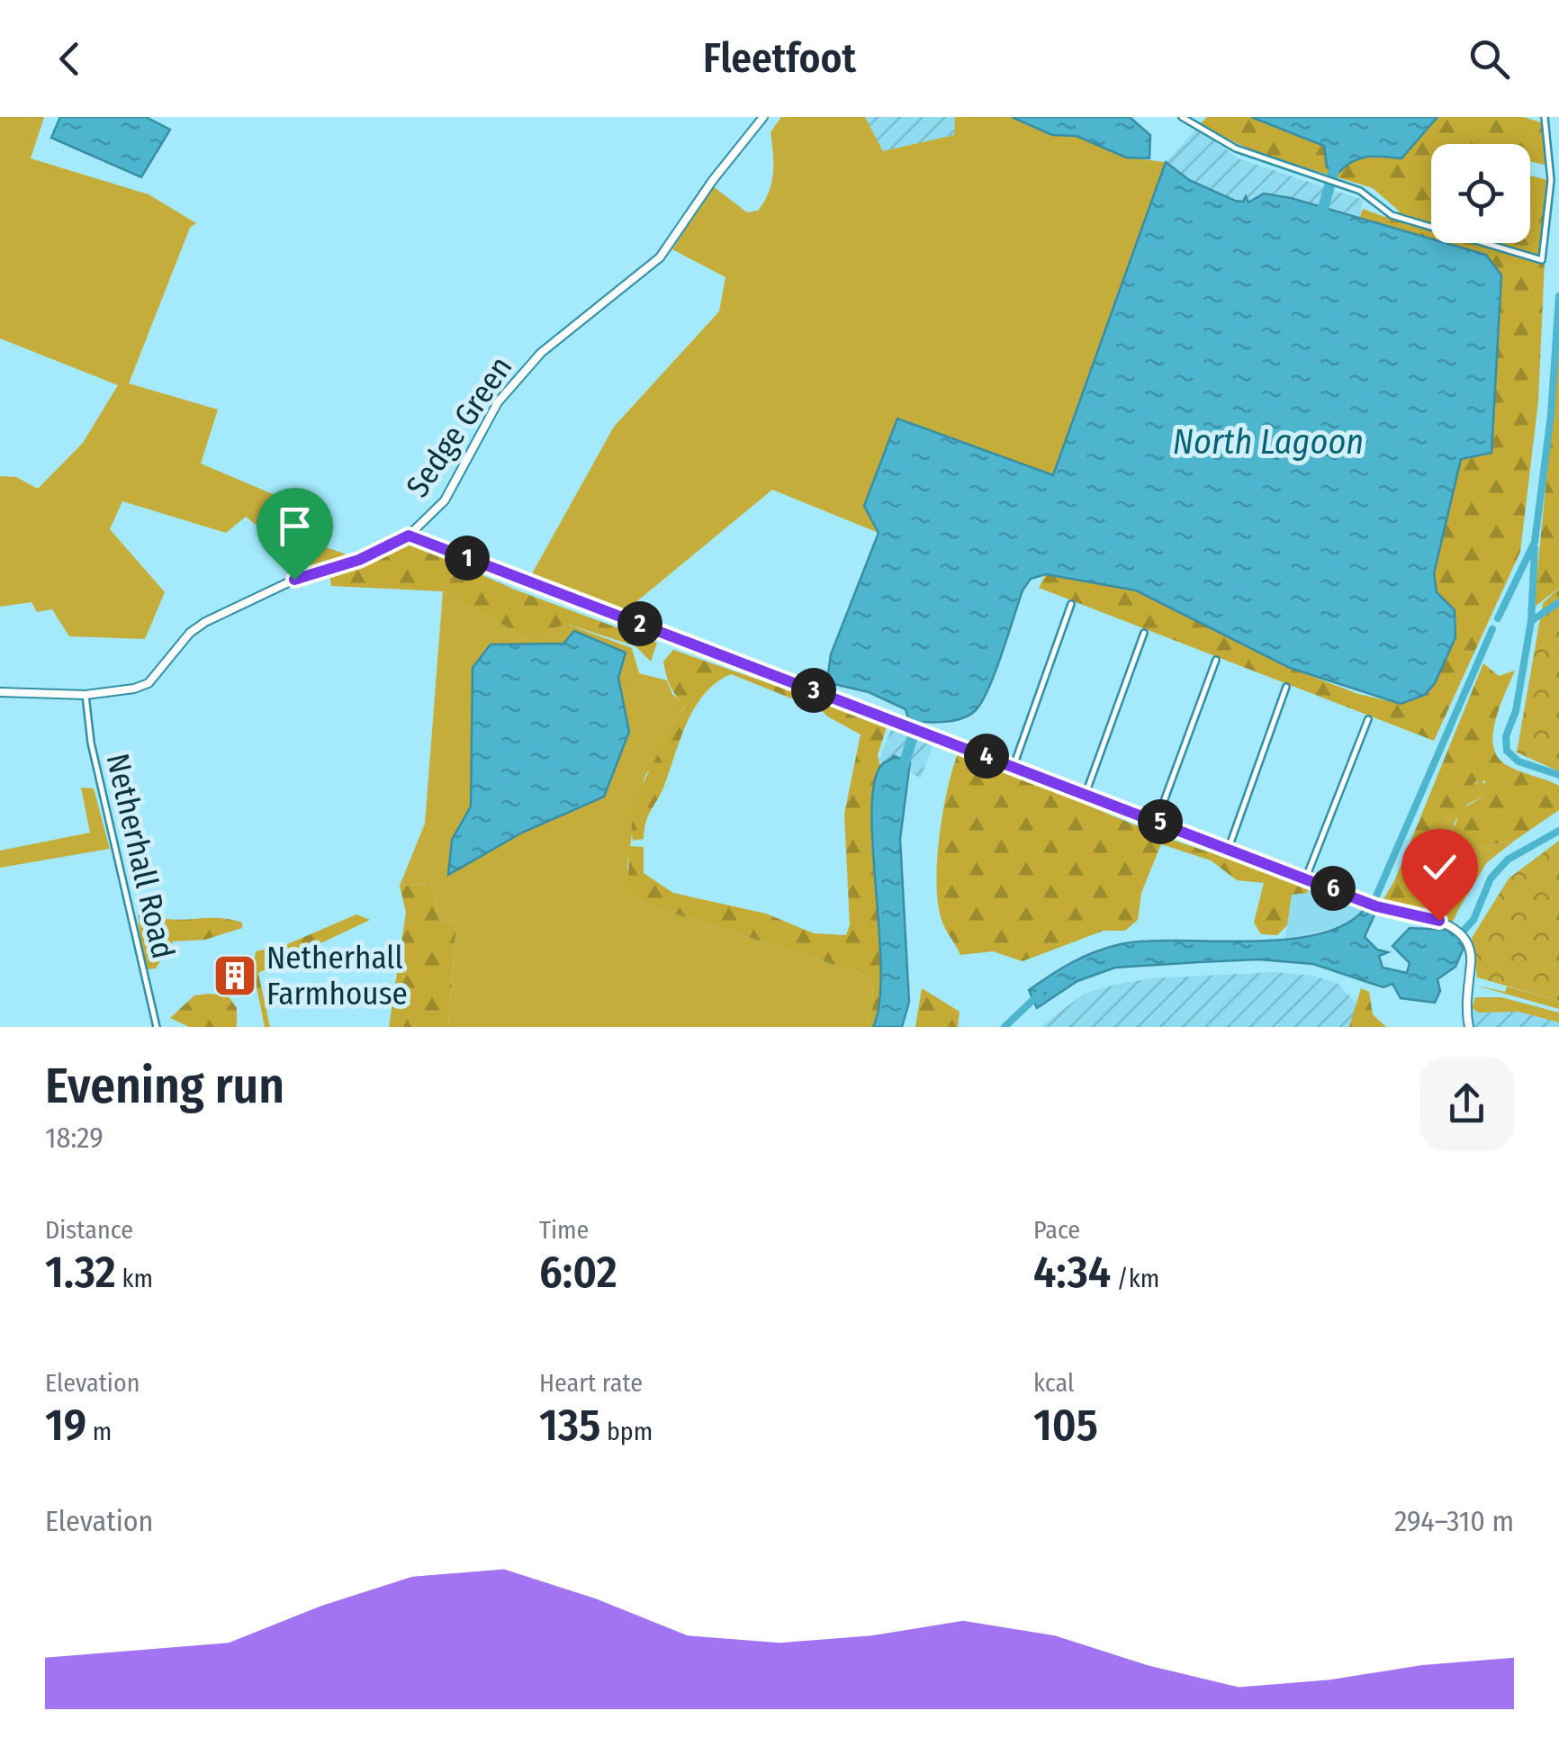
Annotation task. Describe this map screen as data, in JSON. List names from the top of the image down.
{
  "streets": {
    "street": ["Sedge Green", "Netherhall Road"]
  },
  "crossings": [
    ["Sedge Green", "Netherhall Road"]
  ],
  "water": ["North Lagoon"],
  "places": {
    "building": ["Netherhall Farmhouse"]
  },
  "page": {
    "header": "Fleetfoot",
    "pins": [
      "1",
      "2",
      "3",
      "4",
      "5",
      "6"
    ],
    "heading": ["Evening run", "18:29"],
    "stats": [
      ["Distance", "1.32 km"],
      ["Time", "6:02"],
      ["Pace", "4:34 /km"],
      ["Elevation", "19 m"],
      ["Heart rate", "135 bpm"],
      ["kcal", "105"]
    ],
    "chart": ["Elevation", "294–310 m"]
  }
}
